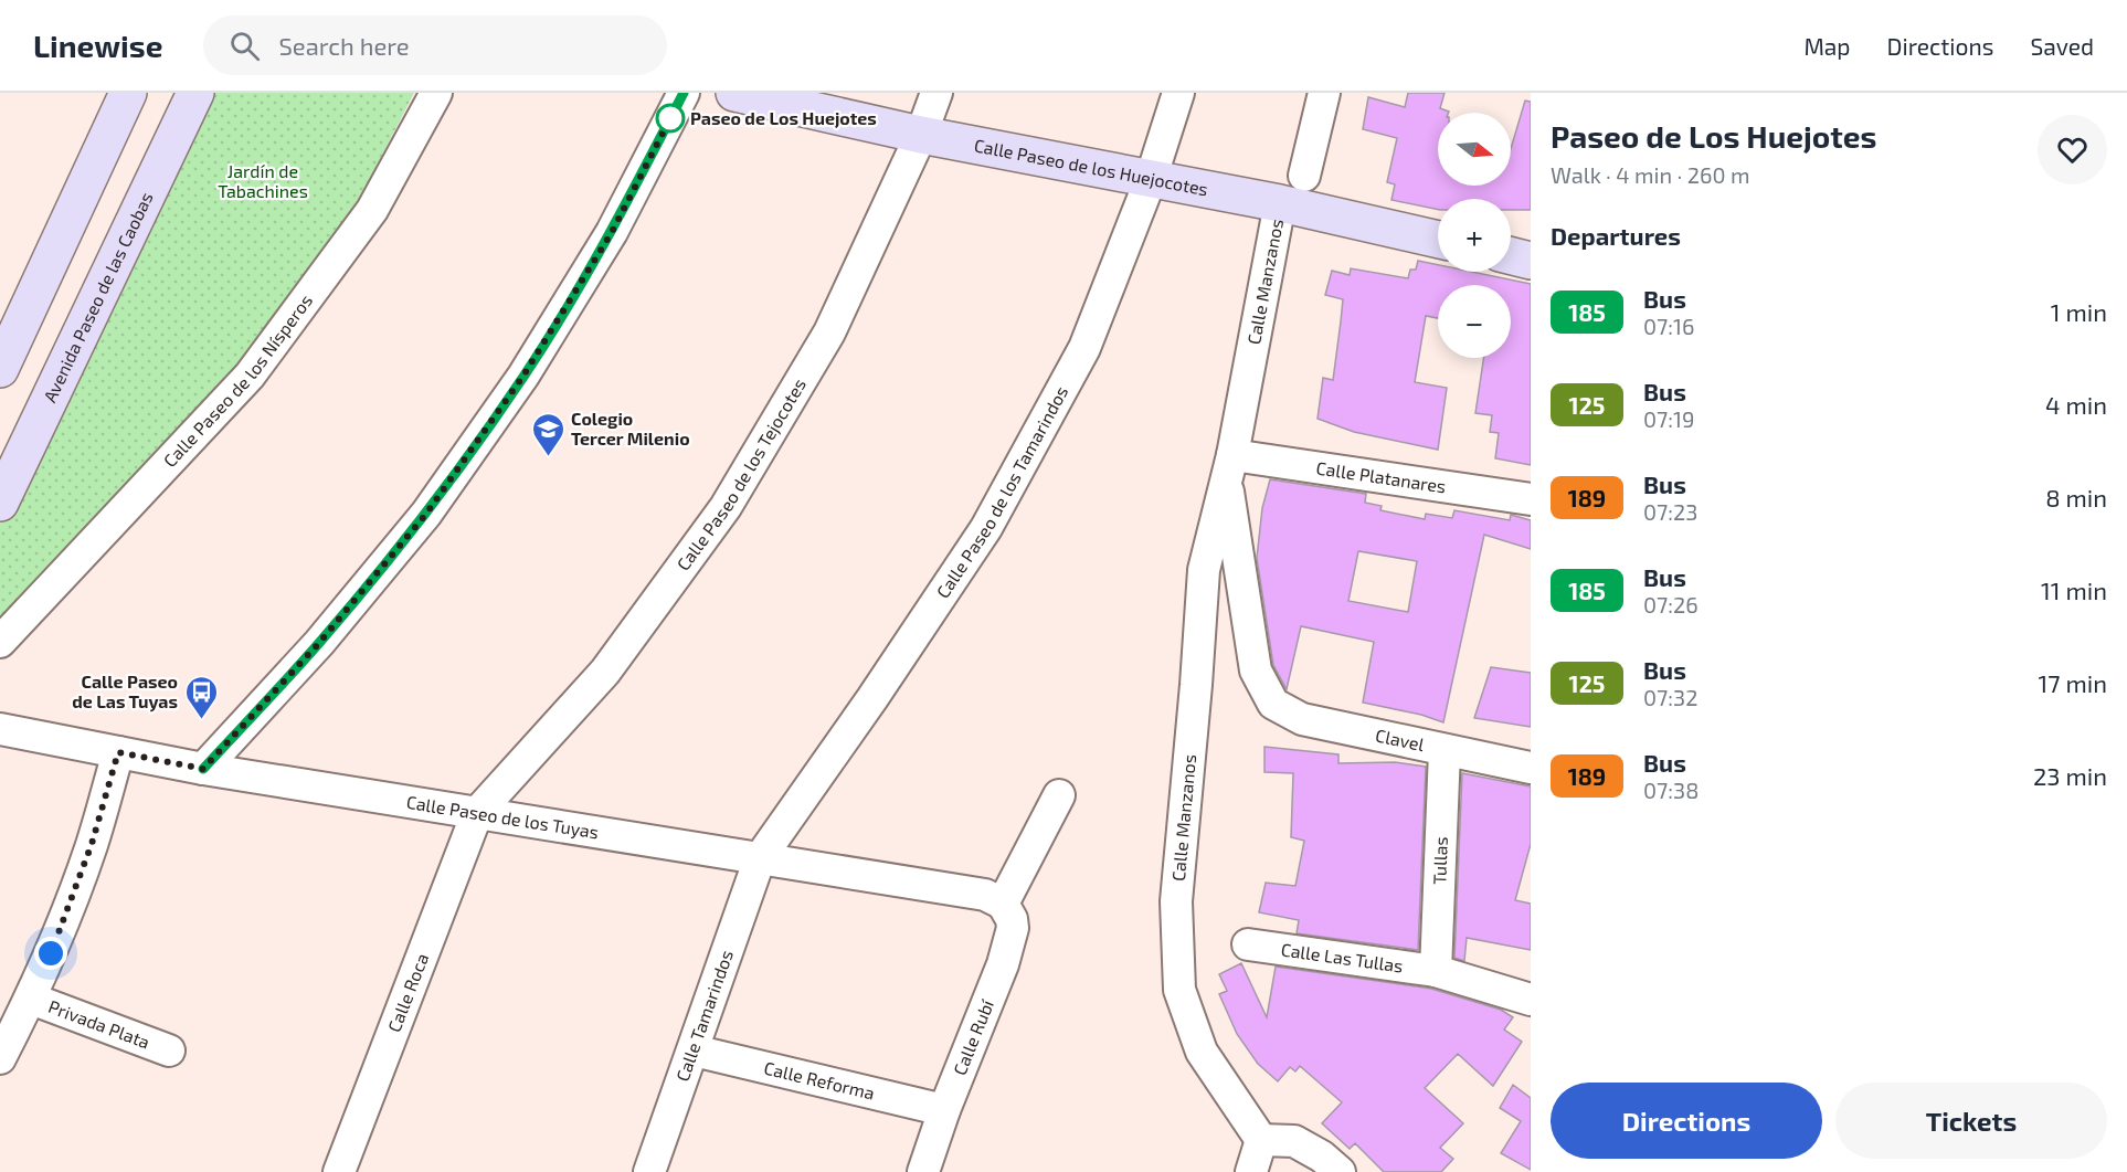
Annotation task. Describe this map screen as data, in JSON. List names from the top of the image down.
{
  "streets": {
    "street": [
      "Calle Paseo de los Huejocotes",
      "Calle Manzanos",
      "Avenida Paseo de las Caobas",
      "Calle Paseo de los Nísperos",
      "Calle Paseo de los Tejocotes",
      "Calle Platanares",
      "Calle Paseo de los Tamarindos",
      "Clavel",
      "Calle Paseo de los Tuyas",
      "Tullas",
      "Calle Las Tullas",
      "Calle Roca",
      "Calle Tamarindos",
      "Privada Plata",
      "Calle Rubí",
      "Calle Reforma"
    ]
  },
  "crossings": [
    ["Calle Paseo de los Huejocotes", "Calle Manzanos"],
    ["Calle Paseo de los Huejocotes", "Calle Paseo de los Tejocotes"],
    ["Calle Paseo de los Huejocotes", "Calle Paseo de los Tamarindos"],
    ["Calle Manzanos", "Calle Platanares"],
    ["Calle Manzanos", "Clavel"],
    ["Calle Paseo de los Tejocotes", "Calle Paseo de los Tuyas"],
    ["Calle Paseo de los Tejocotes", "Calle Roca"],
    ["Calle Paseo de los Tamarindos", "Calle Paseo de los Tuyas"],
    ["Calle Paseo de los Tamarindos", "Calle Tamarindos"],
    ["Clavel", "Tullas"],
    ["Calle Paseo de los Tuyas", "Calle Roca"],
    ["Calle Paseo de los Tuyas", "Calle Tamarindos"],
    ["Calle Paseo de los Tuyas", "Privada Plata"],
    ["Calle Paseo de los Tuyas", "Calle Rubí"],
    ["Tullas", "Calle Las Tullas"],
    ["Calle Tamarindos", "Calle Reforma"],
    ["Calle Rubí", "Calle Reforma"]
  ],
  "parks": ["Jardín de Tabachines"],
  "places": {
    "other": ["Paseo de Los Huejotes"],
    "school or university": ["Colegio Tercer Milenio"],
    "bus stop": ["Calle Paseo de Las Tuyas"]
  },
  "lines": ["bus line 185"],
  "north": "right",
  "page": {
    "header": "Linewise",
    "search": "Search here",
    "nav": ["Map", "Directions", "Saved"],
    "heading": [
      ["Paseo de Los Huejotes", "Walk · 4 min · 260 m"],
      "Departures"
    ],
    "map_buttons": ["+", "−"],
    "list": [
      {
        "mark": "185",
        "name": "Bus",
        "note": "07:16",
        "value": "1 min"
      },
      {
        "mark": "125",
        "name": "Bus",
        "note": "07:19",
        "value": "4 min"
      },
      {
        "mark": "189",
        "name": "Bus",
        "note": "07:23",
        "value": "8 min"
      },
      {
        "mark": "185",
        "name": "Bus",
        "note": "07:26",
        "value": "11 min"
      },
      {
        "mark": "125",
        "name": "Bus",
        "note": "07:32",
        "value": "17 min"
      },
      {
        "mark": "189",
        "name": "Bus",
        "note": "07:38",
        "value": "23 min"
      }
    ],
    "buttons": ["Directions", "Tickets"]
  }
}
